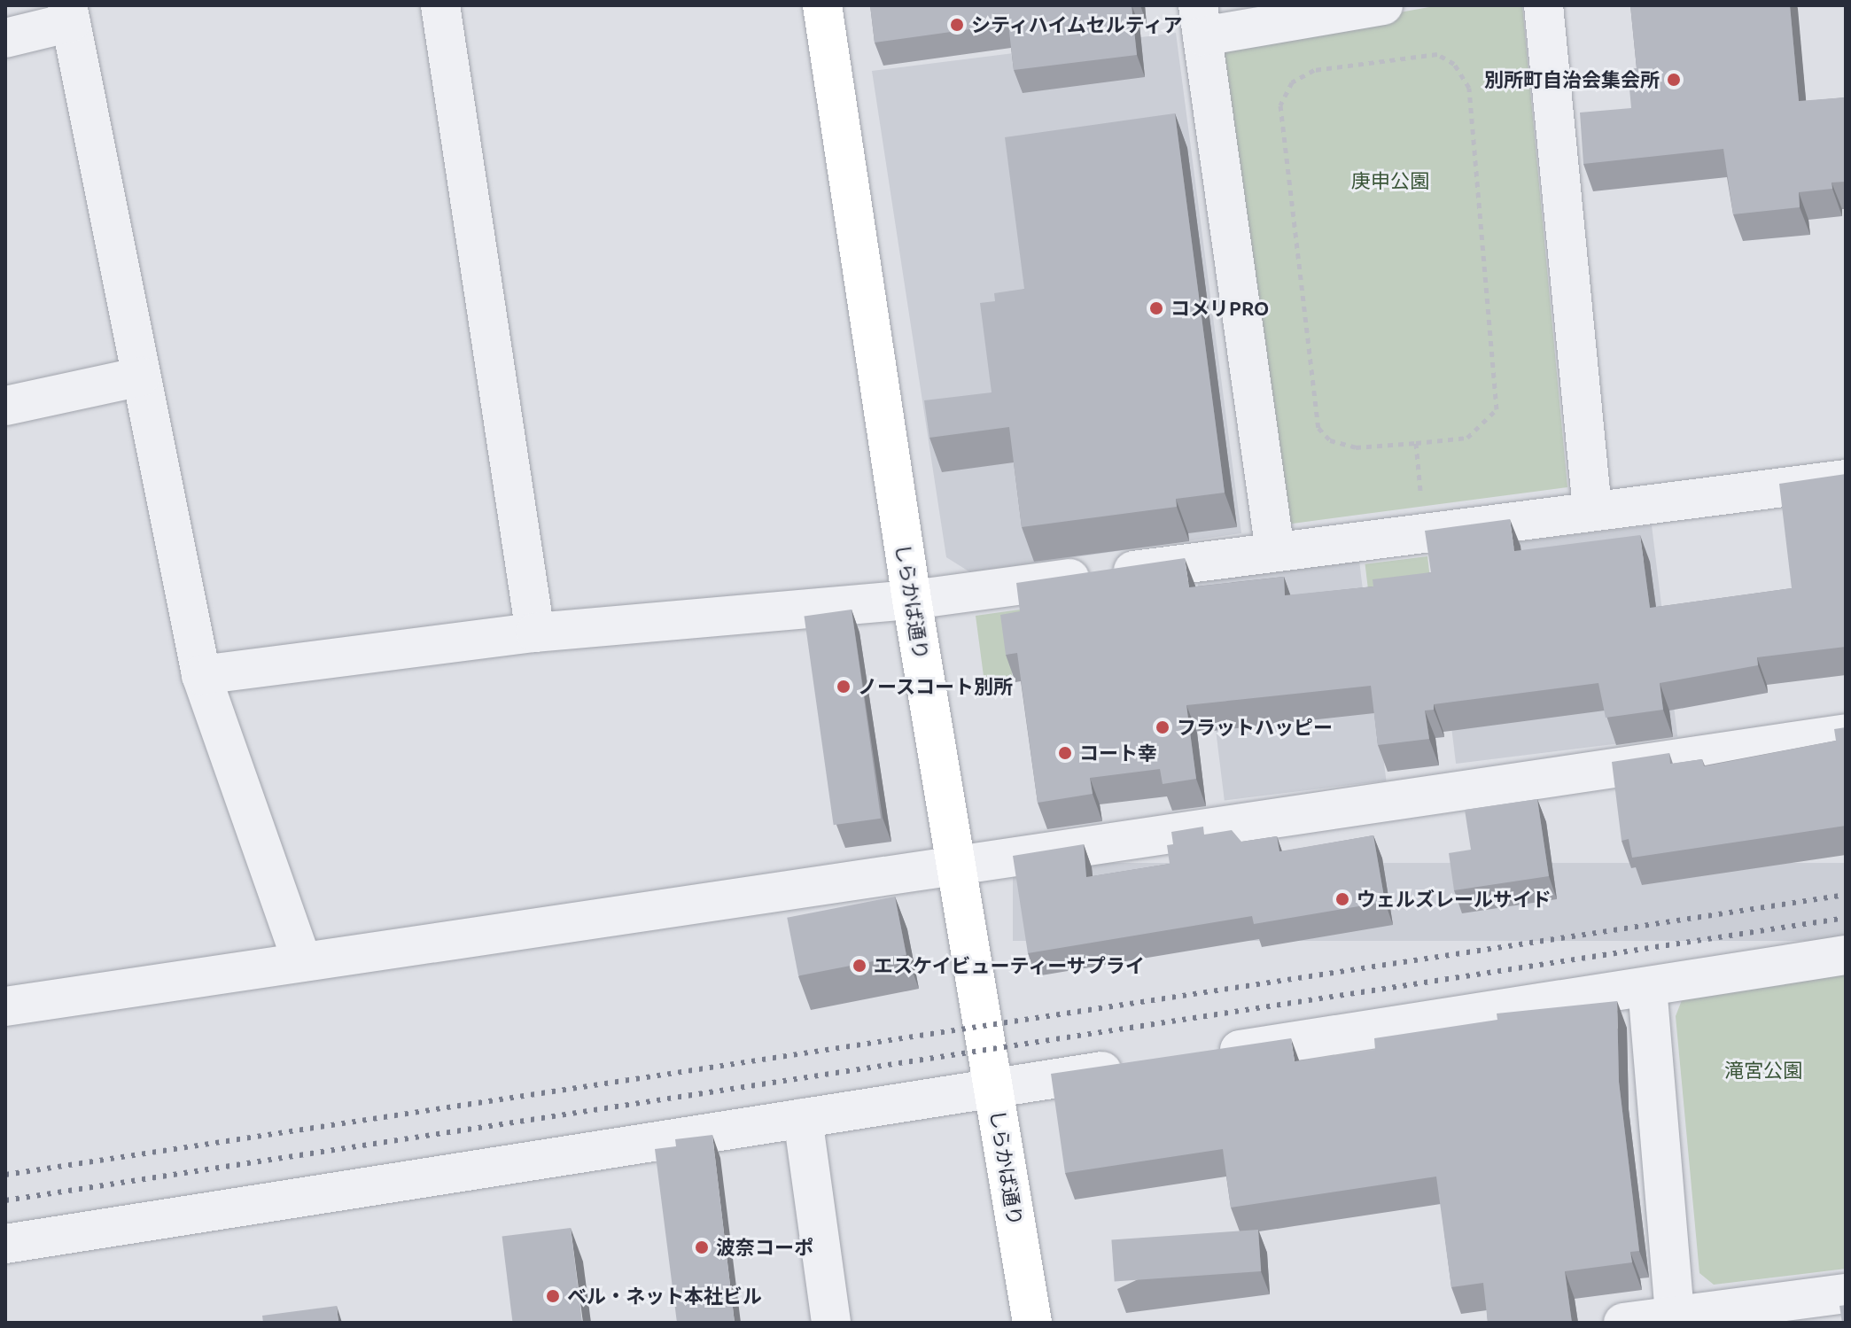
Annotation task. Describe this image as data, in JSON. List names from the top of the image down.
{
  "streets": {
    "street": ["しらかば通り"]
  },
  "parks": ["庚申公園", "滝宮公園"],
  "places": [
    "シティハイムセルティア",
    "別所町自治会集会所",
    "コメリPRO",
    "ノースコート別所",
    "フラットハッピー",
    "コート幸",
    "ウェルズレールサイド",
    "エスケイビューティーサプライ",
    "波奈コーポ",
    "ベル・ネット本社ビル"
  ]
}
